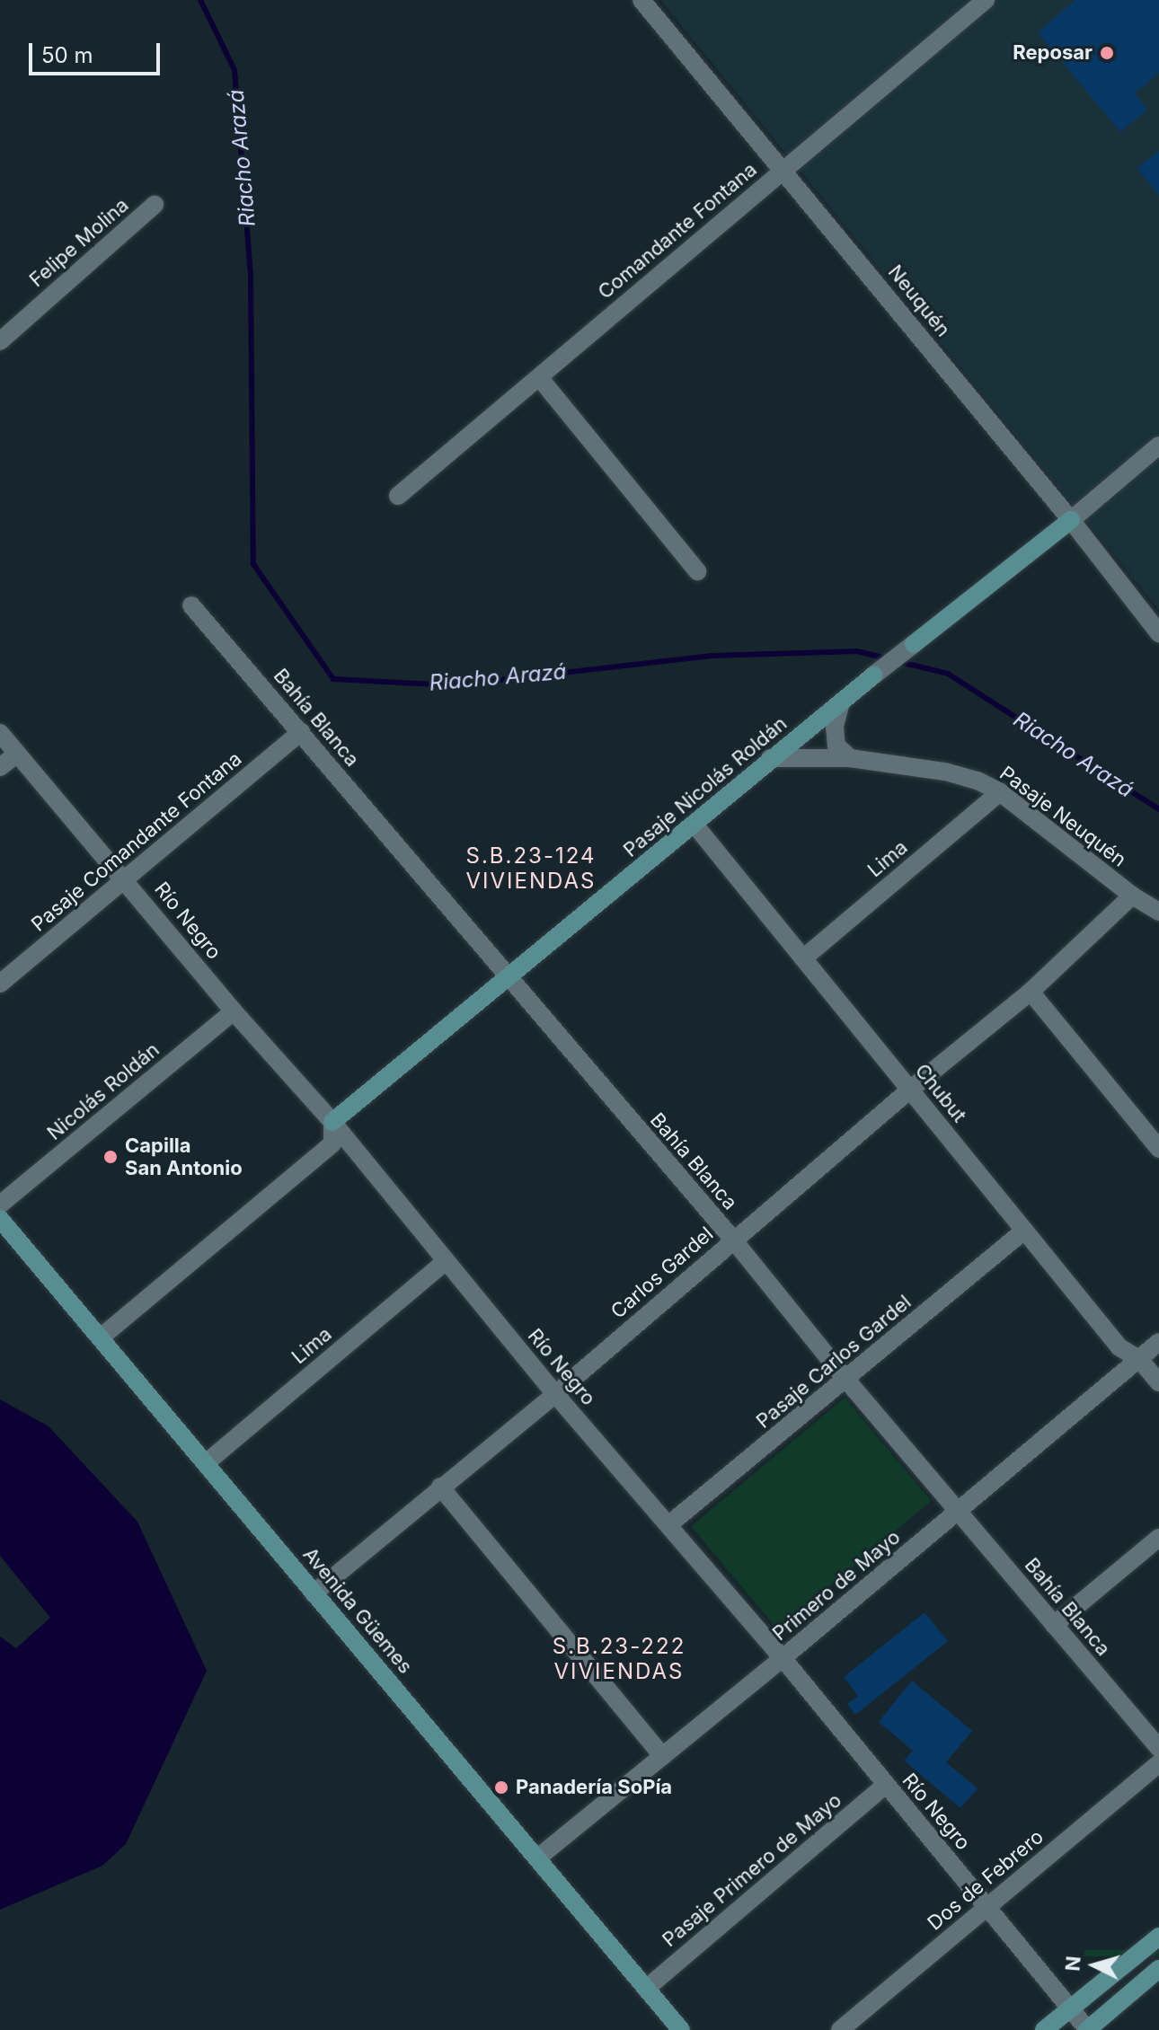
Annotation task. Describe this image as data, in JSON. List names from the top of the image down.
{
  "streets": {
    "street": [
      "Comandante Fontana",
      "Felipe Molina",
      "Neuquén",
      "Bahía Blanca",
      "Pasaje Nicolás Roldán",
      "Pasaje Neuquén",
      "Pasaje Comandante Fontana",
      "Lima",
      "Río Negro",
      "Nicolás Roldán",
      "Chubut",
      "Carlos Gardel",
      "Pasaje Carlos Gardel",
      "Primero de Mayo",
      "Avenida Güemes",
      "Pasaje Primero de Mayo",
      "Dos de Febrero"
    ]
  },
  "crossings": [
    ["Comandante Fontana", "Neuquén"],
    ["Neuquén", "Pasaje Nicolás Roldán"],
    ["Bahía Blanca", "Pasaje Nicolás Roldán"],
    ["Bahía Blanca", "Pasaje Comandante Fontana"],
    ["Bahía Blanca", "Carlos Gardel"],
    ["Bahía Blanca", "Pasaje Carlos Gardel"],
    ["Bahía Blanca", "Primero de Mayo"],
    ["Pasaje Nicolás Roldán", "Pasaje Neuquén"],
    ["Pasaje Nicolás Roldán", "Río Negro"],
    ["Pasaje Nicolás Roldán", "Chubut"],
    ["Pasaje Neuquén", "Lima"],
    ["Pasaje Neuquén", "Carlos Gardel"],
    ["Pasaje Comandante Fontana", "Río Negro"],
    ["Lima", "Río Negro"],
    ["Lima", "Chubut"],
    ["Lima", "Avenida Güemes"],
    ["Río Negro", "Nicolás Roldán"],
    ["Río Negro", "Carlos Gardel"],
    ["Río Negro", "Pasaje Carlos Gardel"],
    ["Río Negro", "Primero de Mayo"],
    ["Río Negro", "Pasaje Primero de Mayo"],
    ["Río Negro", "Dos de Febrero"],
    ["Chubut", "Carlos Gardel"],
    ["Chubut", "Pasaje Carlos Gardel"],
    ["Chubut", "Primero de Mayo"],
    ["Carlos Gardel", "Avenida Güemes"],
    ["Primero de Mayo", "Avenida Güemes"],
    ["Avenida Güemes", "Pasaje Primero de Mayo"]
  ],
  "districts": ["S.B.23-124 VIVIENDAS", "S.B.23-222 VIVIENDAS"],
  "water": ["Riacho Arazá"],
  "places": ["Reposar", "Capilla San Antonio", "Panadería SoPía"],
  "scale_bar": "50 m",
  "north": "left"
}
